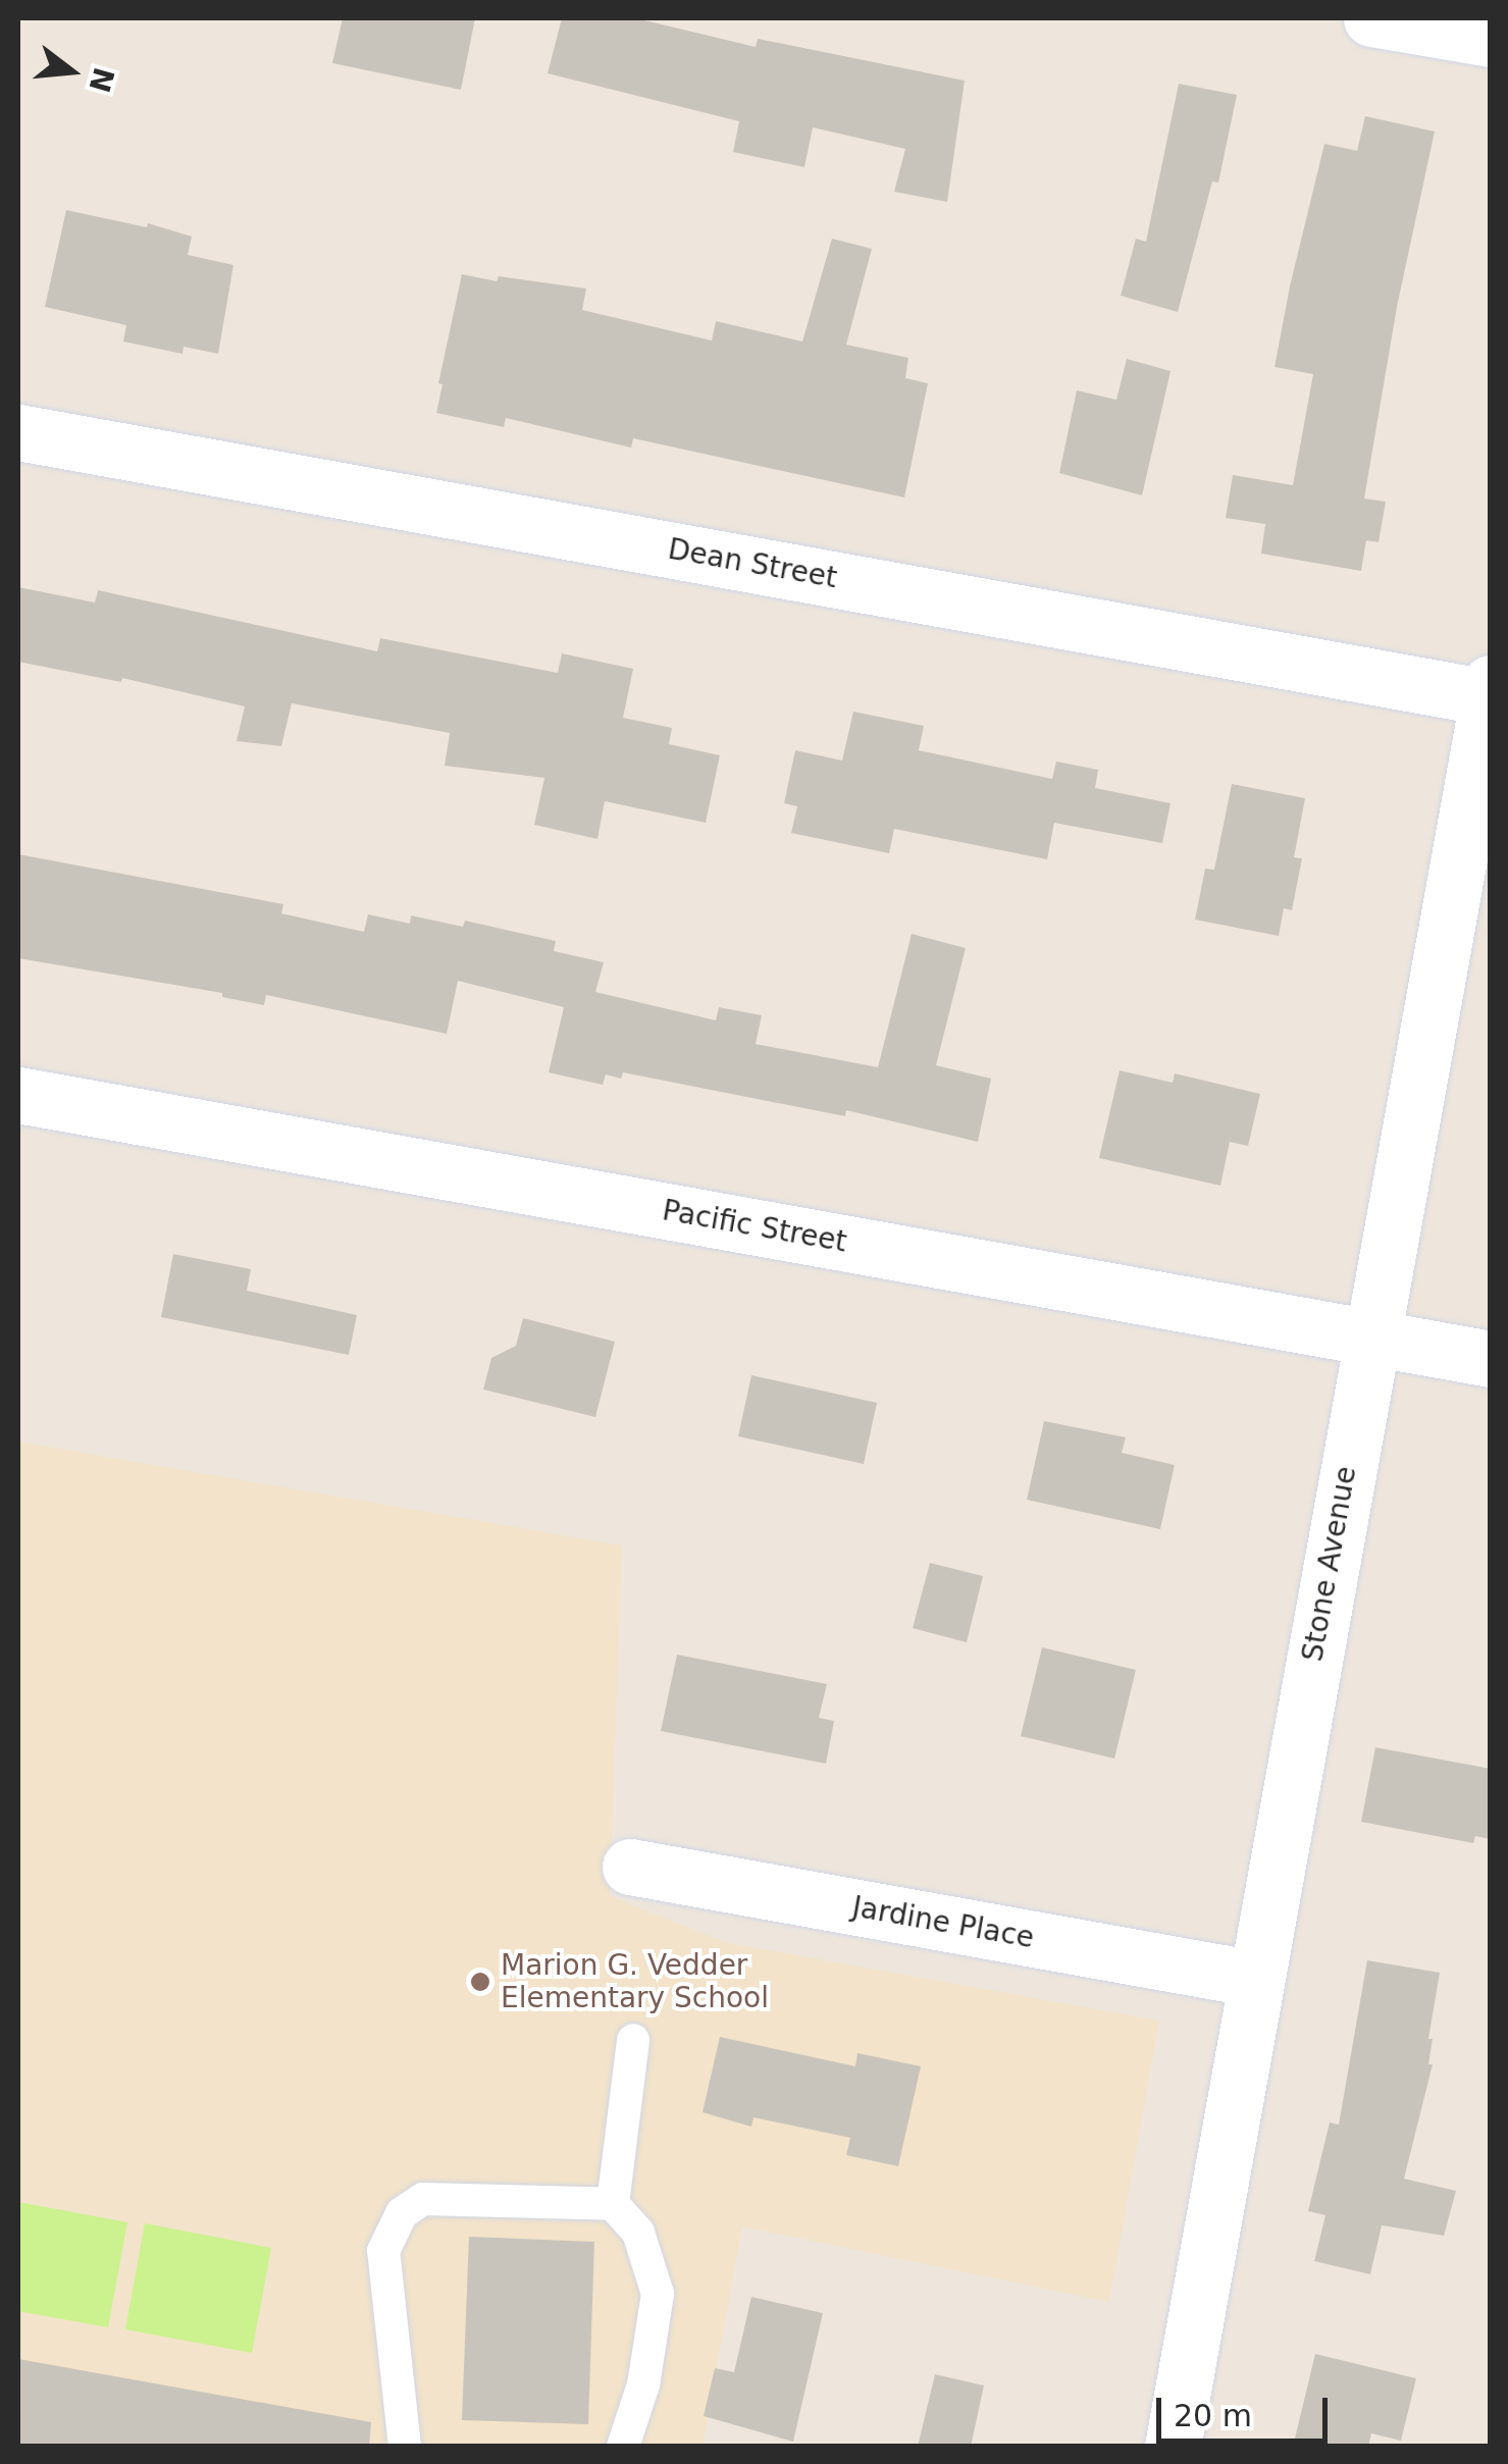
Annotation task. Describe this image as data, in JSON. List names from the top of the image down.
{
  "streets": {
    "street": [
      "Dean Street",
      "Pacific Street",
      "Stone Avenue",
      "Jardine Place"
    ]
  },
  "crossings": [
    ["Dean Street", "Stone Avenue"],
    ["Pacific Street", "Stone Avenue"],
    ["Stone Avenue", "Jardine Place"]
  ],
  "places": ["Marion G. Vedder Elementary School"],
  "scale_bar": "20 m",
  "north": "right"
}
